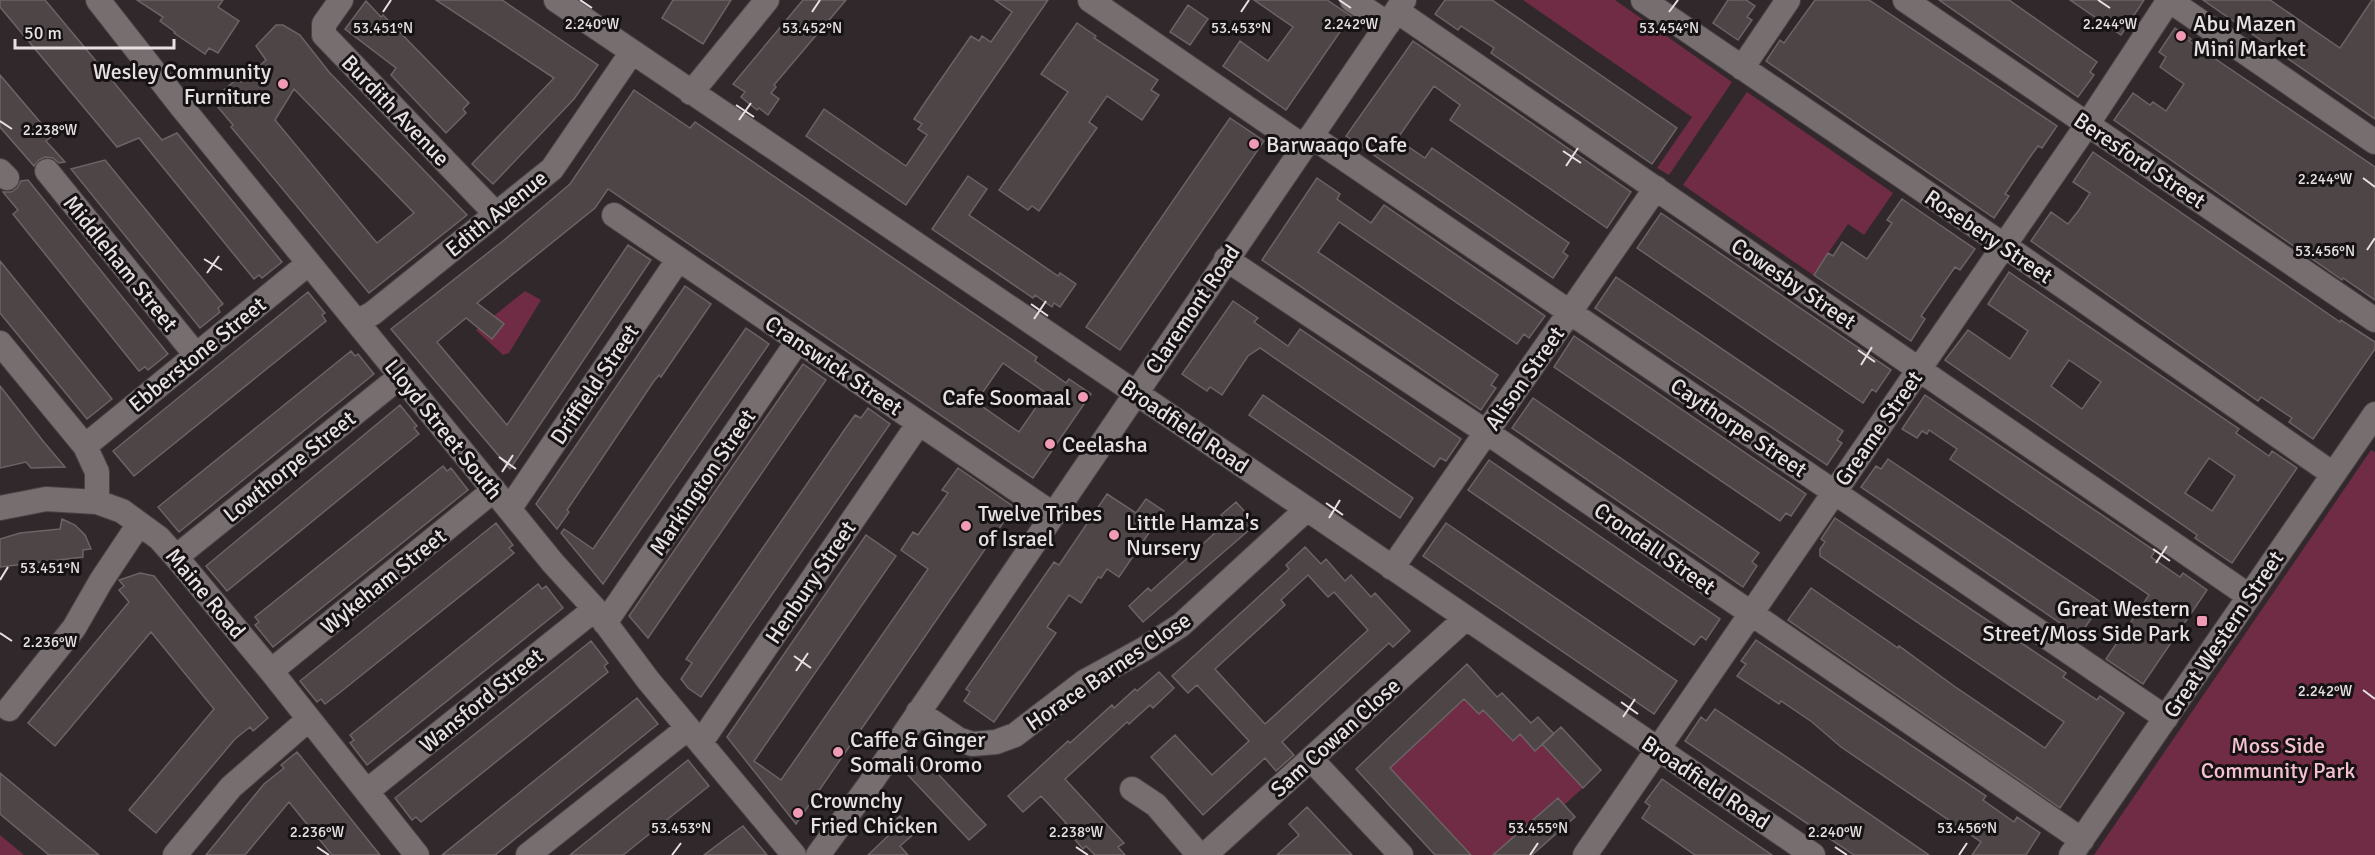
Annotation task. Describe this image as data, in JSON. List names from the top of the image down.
{
  "streets": {
    "street": [
      "Burdith Avenue",
      "Beresford Street",
      "Edith Avenue",
      "Rosebery Street",
      "Middleham Street",
      "Cowesby Street",
      "Claremont Road",
      "Ebberstone Street",
      "Cranswick Street",
      "Alison Street",
      "Driffield Street",
      "Broadfield Road",
      "Caythorpe Street",
      "Greame Street",
      "Lloyd Street South",
      "Lowthorpe Street",
      "Markington Street",
      "Crondall Street",
      "Wykeham Street",
      "Henbury Street",
      "Maine Road",
      "Great Western Street",
      "Horace Barnes Close",
      "Wansford Street",
      "Sam Cowan Close"
    ]
  },
  "crossings": [
    ["Burdith Avenue", "Edith Avenue"],
    ["Beresford Street", "Greame Street"],
    ["Edith Avenue", "Broadfield Road"],
    ["Edith Avenue", "Lloyd Street South"],
    ["Rosebery Street", "Greame Street"],
    ["Rosebery Street", "Great Western Street"],
    ["Middleham Street", "Ebberstone Street"],
    ["Cowesby Street", "Claremont Road"],
    ["Cowesby Street", "Alison Street"],
    ["Cowesby Street", "Greame Street"],
    ["Cowesby Street", "Great Western Street"],
    ["Claremont Road", "Cranswick Street"],
    ["Claremont Road", "Broadfield Road"],
    ["Claremont Road", "Caythorpe Street"],
    ["Claremont Road", "Crondall Street"],
    ["Claremont Road", "Horace Barnes Close"],
    ["Ebberstone Street", "Lloyd Street South"],
    ["Cranswick Street", "Driffield Street"],
    ["Cranswick Street", "Markington Street"],
    ["Cranswick Street", "Henbury Street"],
    ["Alison Street", "Broadfield Road"],
    ["Alison Street", "Caythorpe Street"],
    ["Alison Street", "Crondall Street"],
    ["Driffield Street", "Lloyd Street South"],
    ["Driffield Street", "Wykeham Street"],
    ["Broadfield Road", "Greame Street"],
    ["Broadfield Road", "Horace Barnes Close"],
    ["Broadfield Road", "Sam Cowan Close"],
    ["Caythorpe Street", "Greame Street"],
    ["Caythorpe Street", "Great Western Street"],
    ["Greame Street", "Crondall Street"],
    ["Lloyd Street South", "Lowthorpe Street"],
    ["Lloyd Street South", "Markington Street"],
    ["Lloyd Street South", "Wykeham Street"],
    ["Lloyd Street South", "Henbury Street"],
    ["Lloyd Street South", "Wansford Street"],
    ["Lowthorpe Street", "Maine Road"],
    ["Markington Street", "Wansford Street"],
    ["Crondall Street", "Great Western Street"],
    ["Wykeham Street", "Maine Road"],
    ["Maine Road", "Wansford Street"]
  ],
  "parks": ["Moss Side Community Park"],
  "places": {
    "other": [
      "Abu Mazen Mini Market",
      "Wesley Community Furniture",
      "Barwaaqo Cafe",
      "Cafe Soomaal",
      "Ceelasha",
      "Twelve Tribes of Israel",
      "Little Hamza's Nursery",
      "Caffe & Ginger Somali Oromo",
      "Crownchy Fried Chicken"
    ],
    "transit": ["Great Western Street/Moss Side Park"]
  },
  "scale_bar": "50 m",
  "coordinates": [
    "2.244°W",
    "2.240°W",
    "2.242°W",
    "53.451°N",
    "53.452°N",
    "53.453°N",
    "53.454°N",
    "2.238°W",
    "53.456°N",
    "2.236°W",
    "53.455°N"
  ]
}
